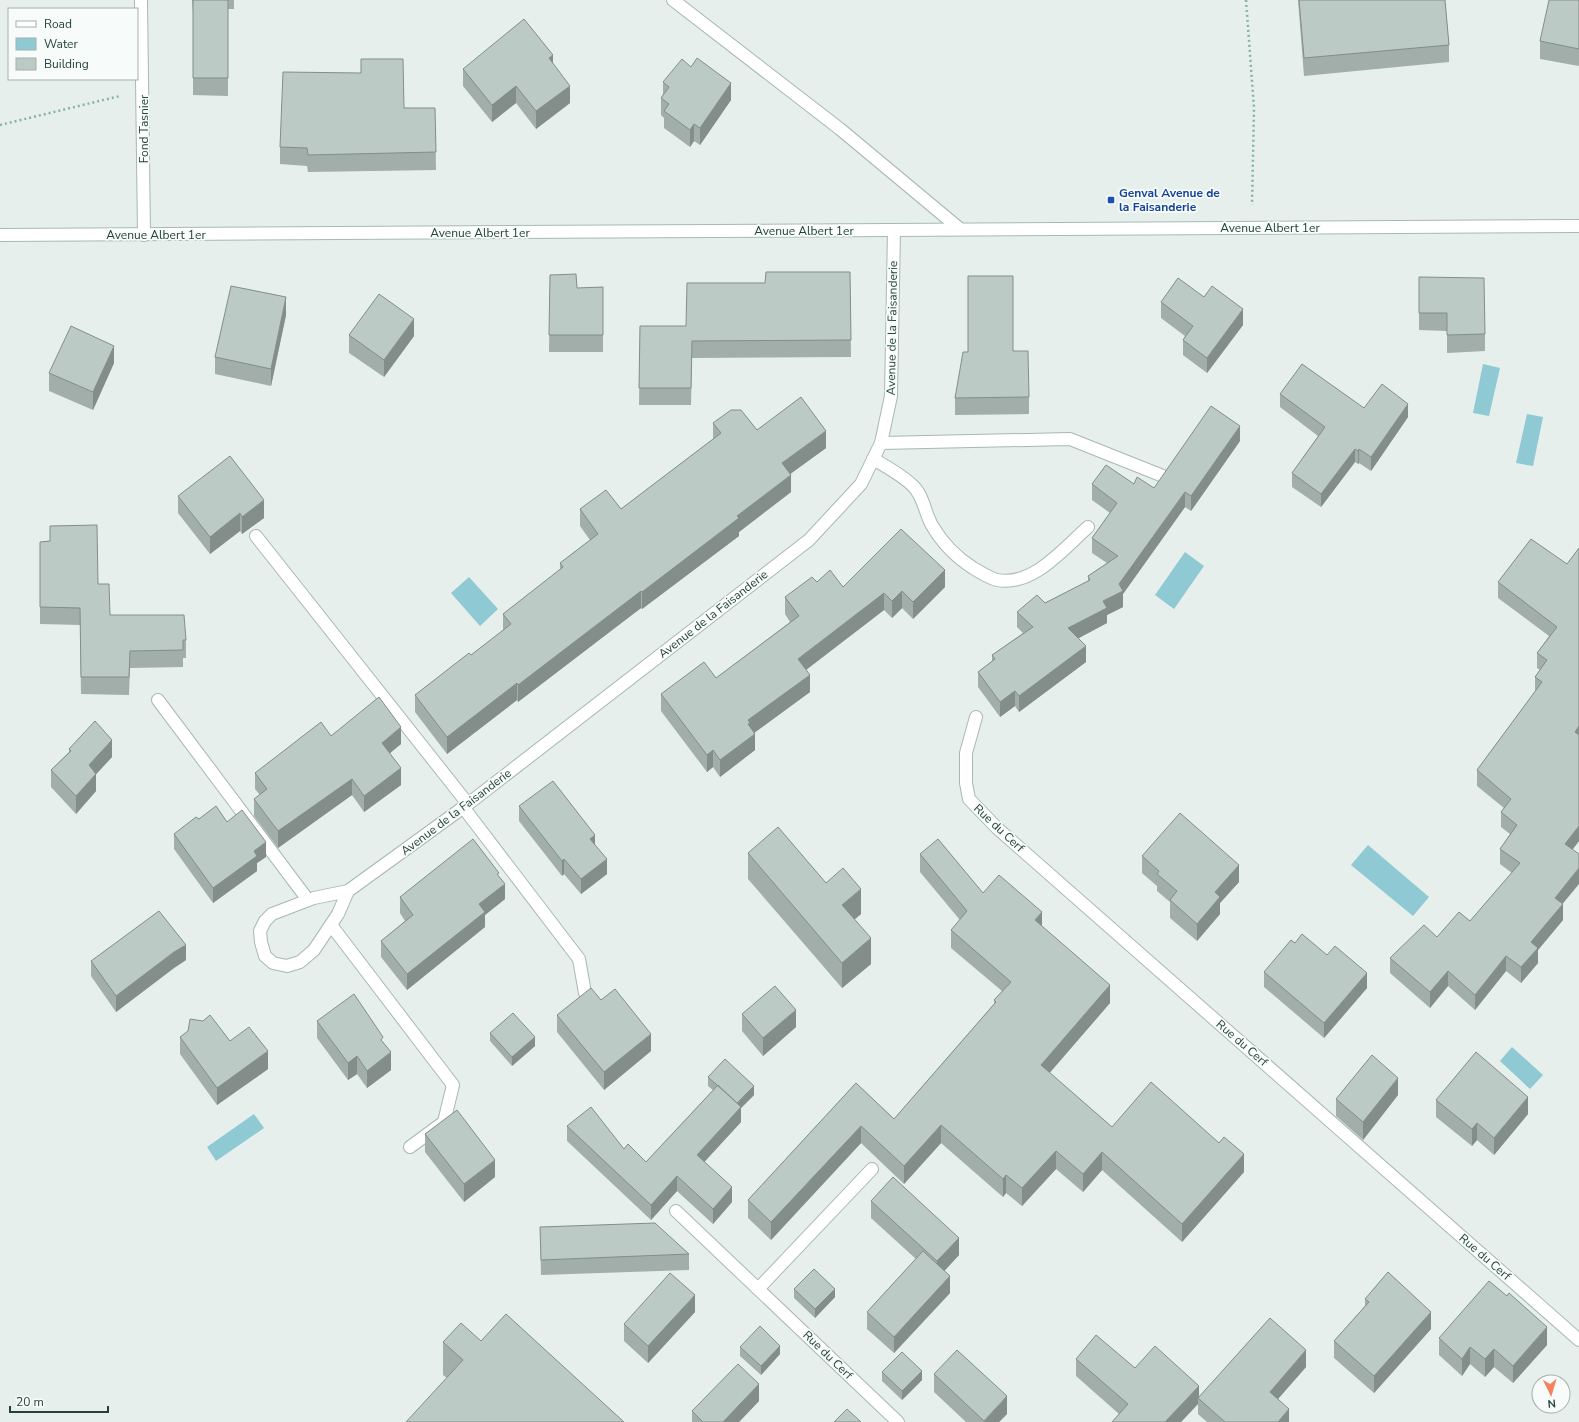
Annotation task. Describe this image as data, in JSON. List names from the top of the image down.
{
  "streets": {
    "street": [
      "Fond Tasnier",
      "Avenue Albert 1er",
      "Avenue de la Faisanderie",
      "Rue du Cerf"
    ]
  },
  "crossings": [
    ["Fond Tasnier", "Avenue Albert 1er"],
    ["Avenue Albert 1er", "Avenue de la Faisanderie"]
  ],
  "places": {
    "transit": ["Genval Avenue de la Faisanderie"]
  },
  "legend": ["Road", "Water", "Building"],
  "scale_bar": "20 m",
  "north": "bottom"
}
